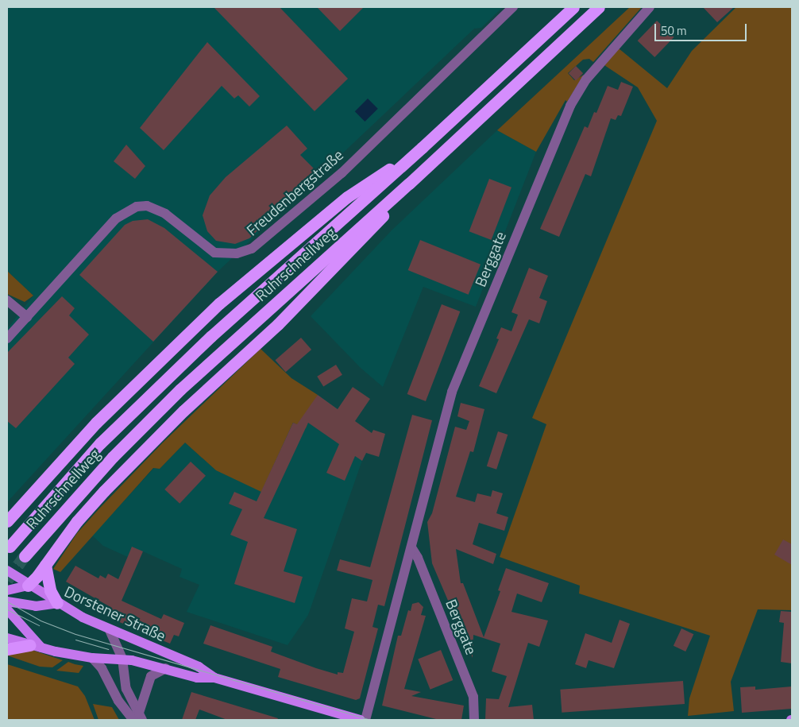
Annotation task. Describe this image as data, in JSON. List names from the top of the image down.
{
  "streets": {
    "highway": ["Ruhrschnellweg"],
    "main road": ["Dorstener Straße"],
    "street": ["Freudenbergstraße", "Berggate"]
  },
  "scale_bar": "50 m"
}
